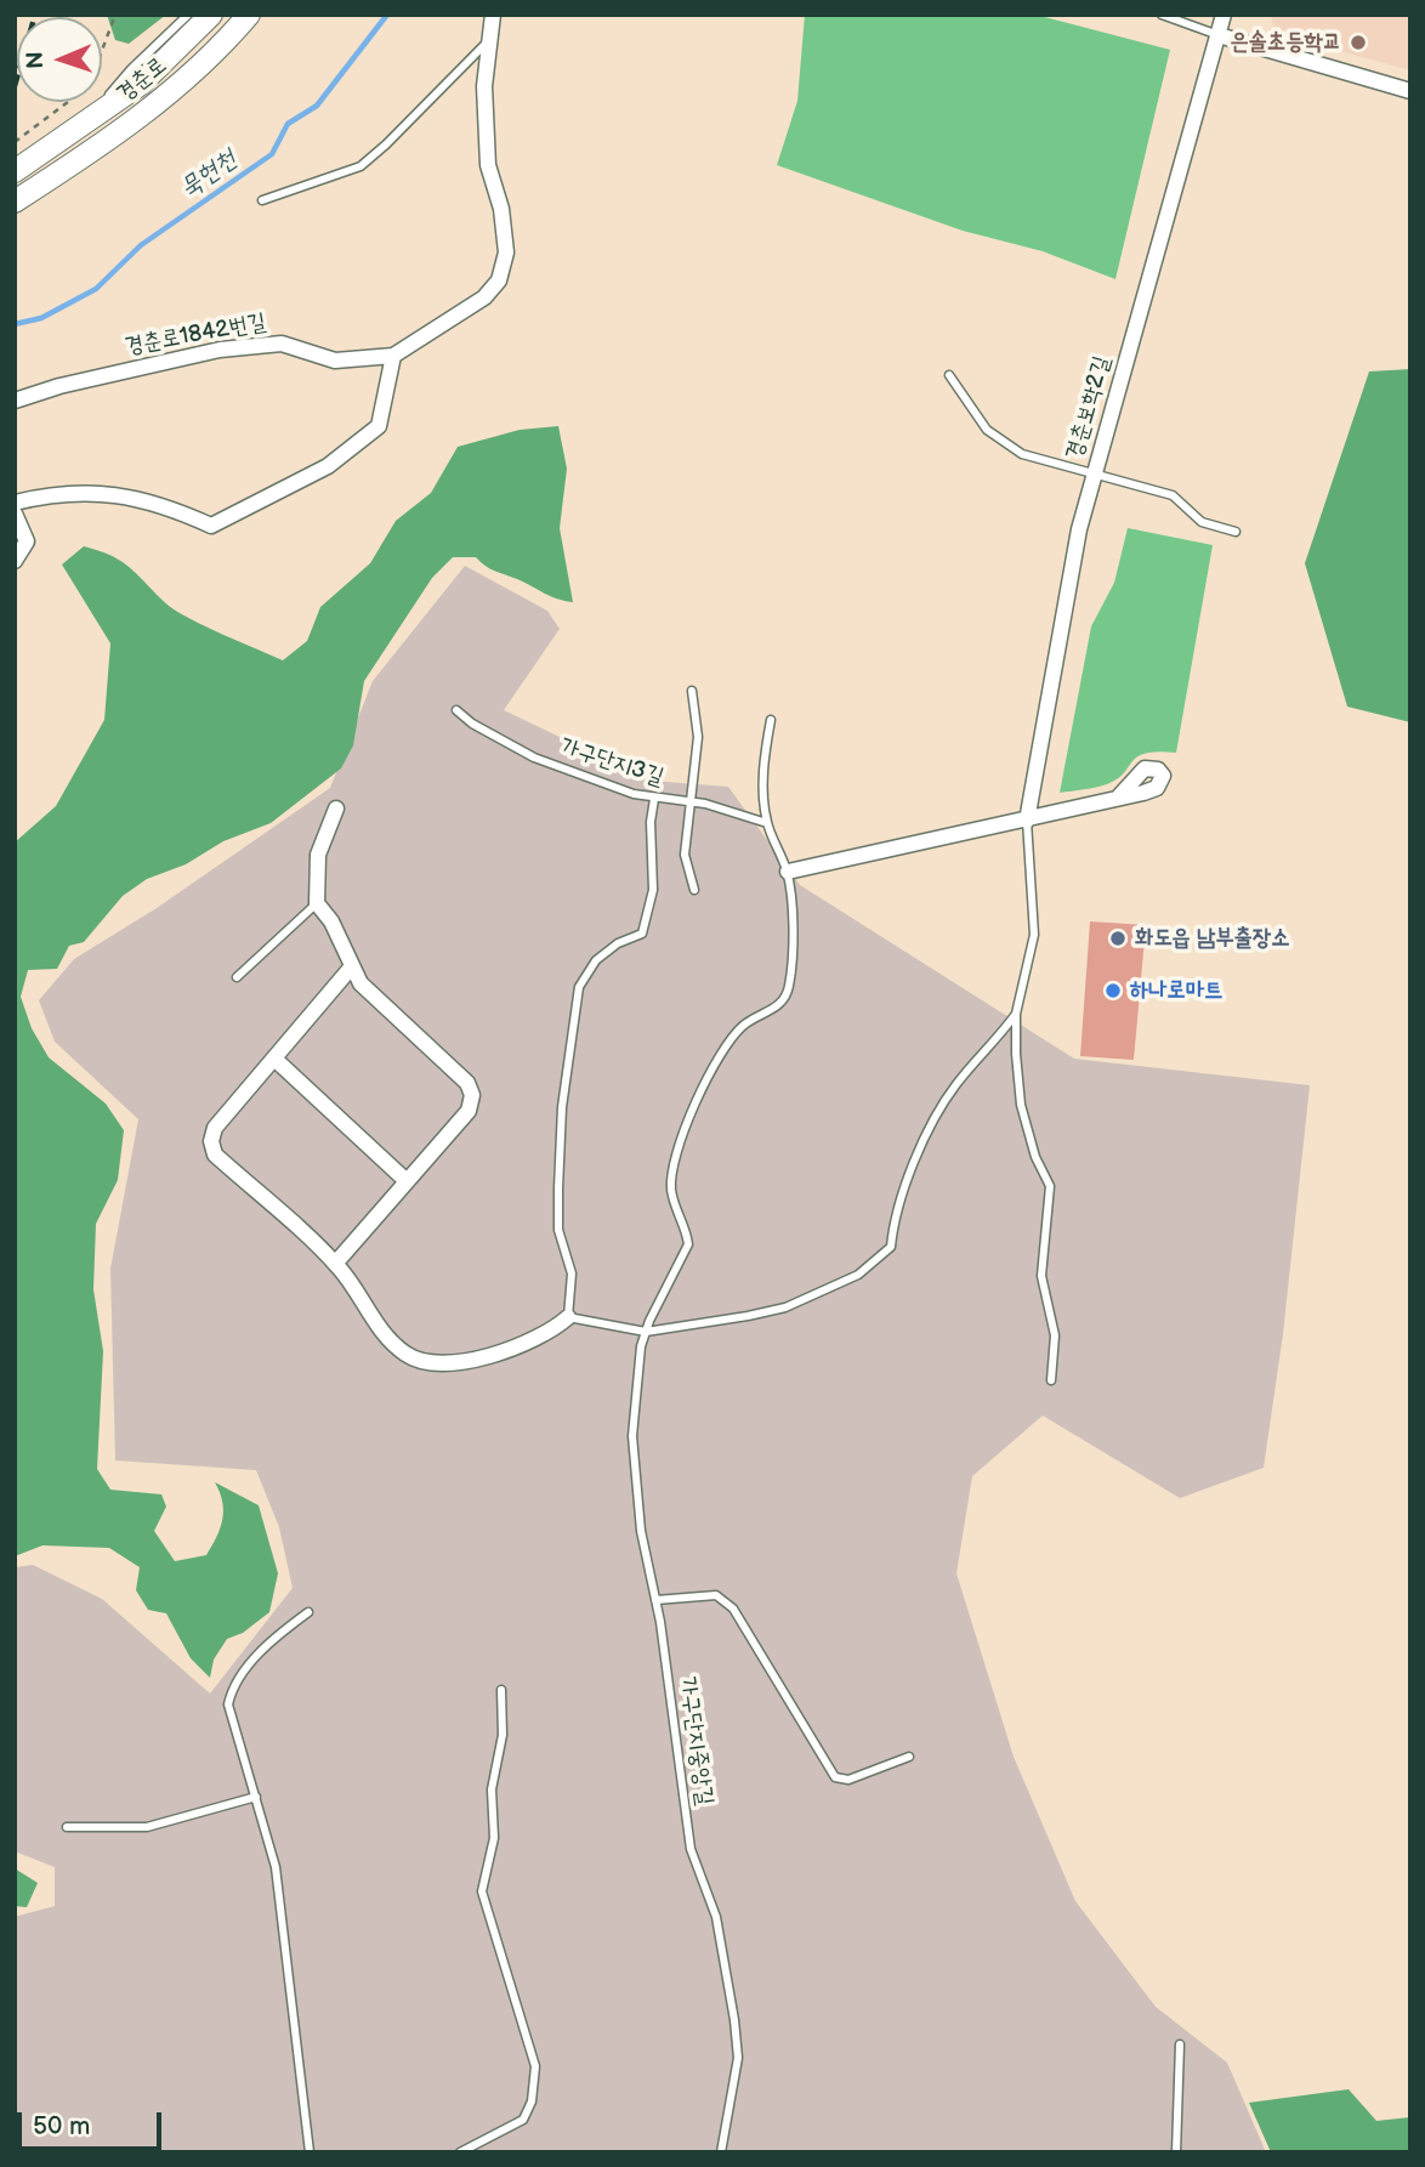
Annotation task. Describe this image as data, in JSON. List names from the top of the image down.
{
  "streets": {
    "street": ["경춘로", "경춘로1842번길", "경춘보학2길"],
    "lane": ["가구단지3길", "가구단지중앙길"]
  },
  "crossings": [
    ["가구단지3길", "가구단지중앙길"]
  ],
  "water": ["묵현천"],
  "places": ["은솔초등학교", "화도읍 남부출장소", "하나로마트"],
  "scale_bar": "50 m",
  "north": "left"
}
